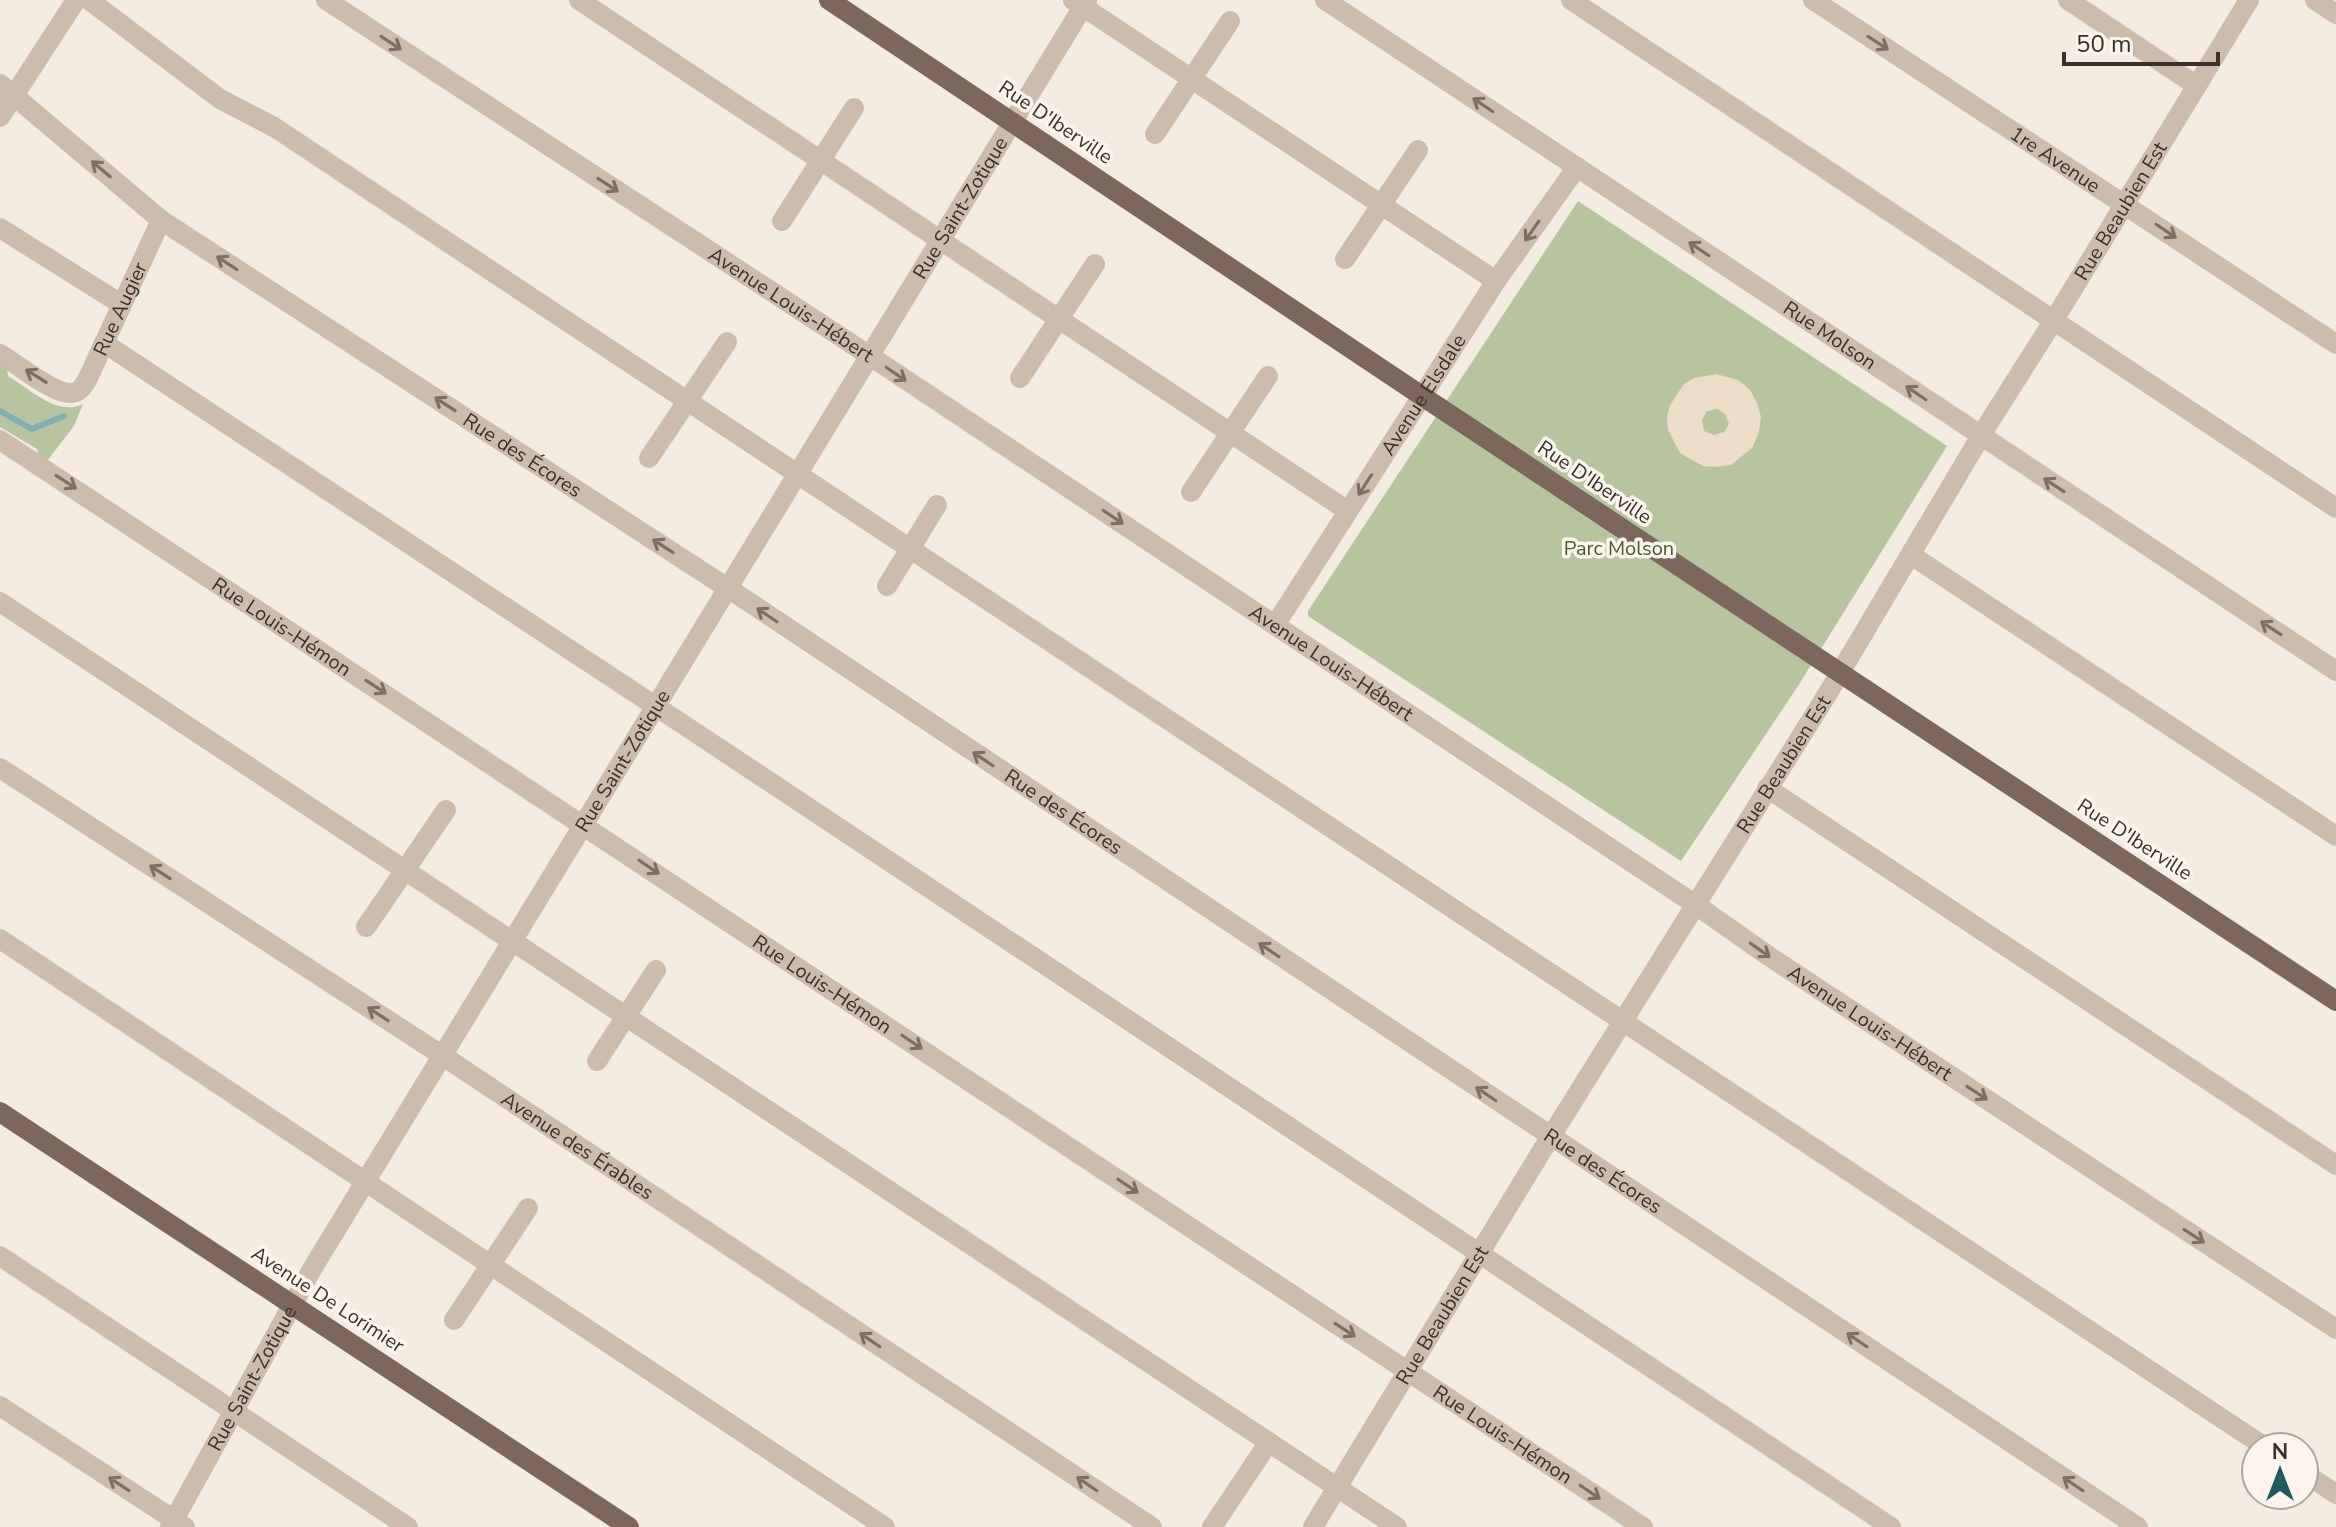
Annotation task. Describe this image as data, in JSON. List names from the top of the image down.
{
  "streets": {
    "main road": ["Rue D'Iberville", "Avenue De Lorimier"],
    "street": [
      "1re Avenue",
      "Rue Saint-Zotique",
      "Rue Beaubien Est",
      "Avenue Louis-Hébert",
      "Rue Augier",
      "Rue Molson",
      "Avenue Elsdale",
      "Rue des Écores",
      "Rue Louis-Hémon",
      "Avenue des Érables"
    ]
  },
  "crossings": [
    ["Rue D'Iberville", "Rue Saint-Zotique"],
    ["Rue D'Iberville", "Rue Beaubien Est"],
    ["Rue D'Iberville", "Avenue Elsdale"],
    ["1re Avenue", "Rue Beaubien Est"],
    ["Rue Saint-Zotique", "Avenue Louis-Hébert"],
    ["Rue Saint-Zotique", "Rue des Écores"],
    ["Rue Saint-Zotique", "Rue Louis-Hémon"],
    ["Rue Saint-Zotique", "Avenue des Érables"],
    ["Rue Saint-Zotique", "Avenue De Lorimier"],
    ["Rue Beaubien Est", "Avenue Louis-Hébert"],
    ["Rue Beaubien Est", "Rue Molson"],
    ["Rue Beaubien Est", "Rue des Écores"],
    ["Rue Beaubien Est", "Rue Louis-Hémon"],
    ["Avenue Louis-Hébert", "Avenue Elsdale"],
    ["Rue Augier", "Rue des Écores"],
    ["Rue Molson", "Avenue Elsdale"]
  ],
  "parks": ["Parc Molson"],
  "scale_bar": "50 m",
  "north": "top"
}
